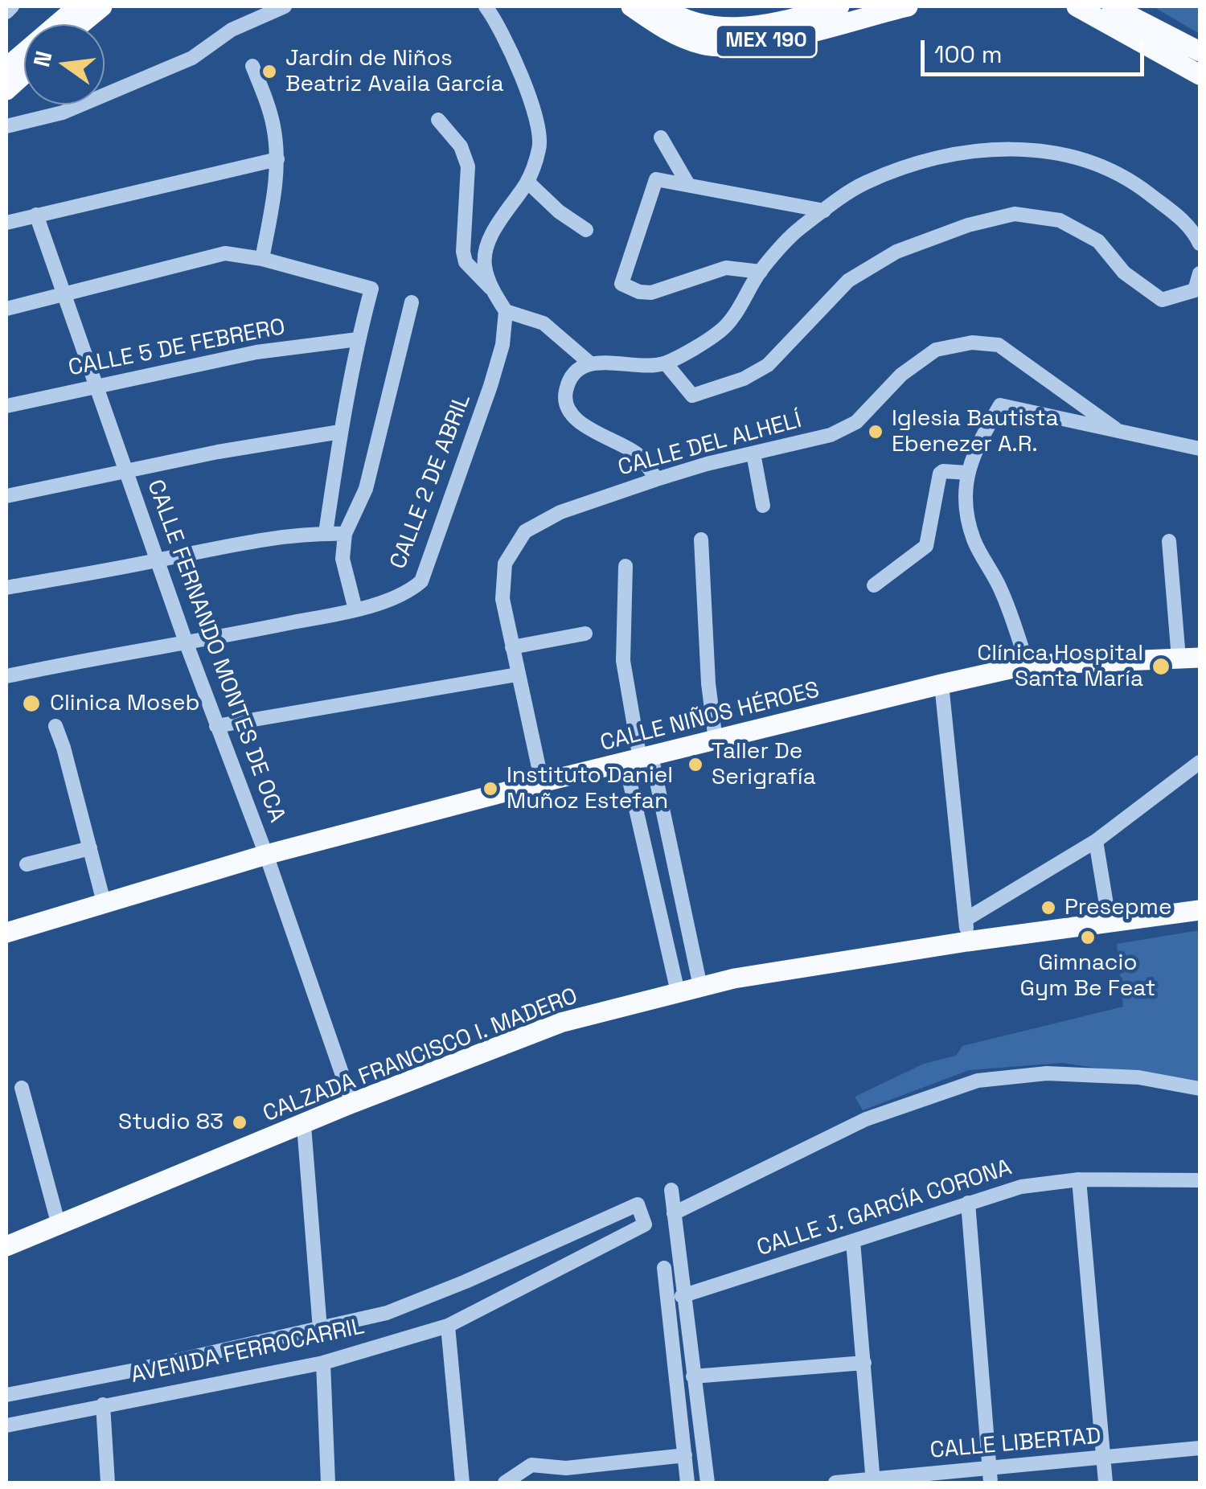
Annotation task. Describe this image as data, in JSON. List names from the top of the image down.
{
  "streets": {
    "main road": ["MEX 190", "CALLE NIÑOS HÉROES", "CALZADA FRANCISCO I. MADERO"],
    "street": [
      "CALLE 5 DE FEBRERO",
      "CALLE DEL ALHELÍ",
      "CALLE 2 DE ABRIL",
      "CALLE FERNANDO MONTES DE OCA",
      "CALLE J. GARCÍA CORONA",
      "AVENIDA FERROCARRIL",
      "CALLE LIBERTAD"
    ]
  },
  "crossings": [
    ["CALLE 5 DE FEBRERO", "CALLE FERNANDO MONTES DE OCA"],
    ["CALLE DEL ALHELÍ", "CALLE NIÑOS HÉROES"],
    ["CALLE 2 DE ABRIL", "CALLE FERNANDO MONTES DE OCA"],
    ["CALLE FERNANDO MONTES DE OCA", "CALLE NIÑOS HÉROES"],
    ["CALLE FERNANDO MONTES DE OCA", "CALZADA FRANCISCO I. MADERO"]
  ],
  "places": [
    "Jardín de Niños Beatriz Availa García",
    "Iglesia Bautista Ebenezer A.R.",
    "Clínica Hospital Santa María",
    "Clinica Moseb",
    "Taller De Serigrafía",
    "Instituto Daniel Muñoz Estefan",
    "Presepme",
    "Gimnacio Gym Be Feat",
    "Studio 83"
  ],
  "scale_bar": "100 m",
  "north": "left"
}
